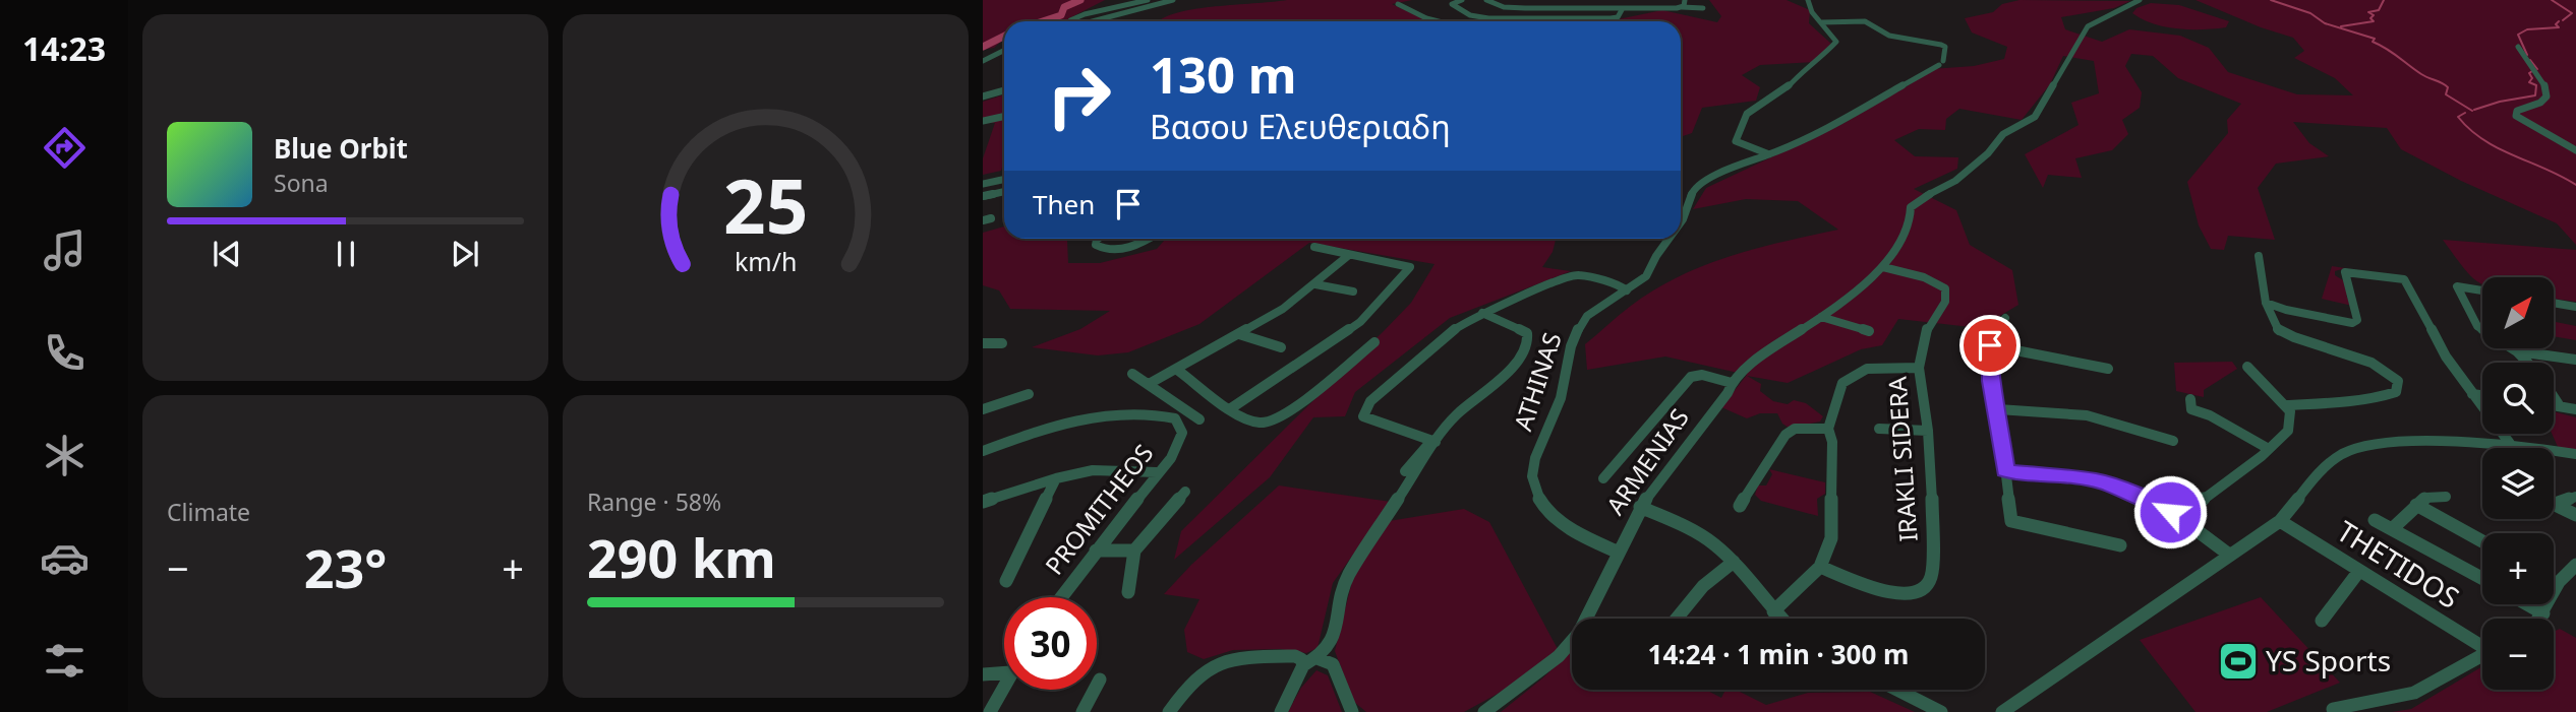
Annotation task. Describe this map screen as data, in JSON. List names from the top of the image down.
{
  "streets": {
    "street": [
      "ATHINAS",
      "IRAKLI SIDERA",
      "ARMENIAS",
      "PROMITHEOS",
      "THETIDOS"
    ]
  },
  "crossings": [
    ["ATHINAS", "ARMENIAS"],
    ["IRAKLI SIDERA", "ARMENIAS"]
  ],
  "places": {
    "sports": ["YS Sports"]
  },
  "north": "top right",
  "page": {
    "tabs": "14:23",
    "turn": ["130 m", "Βασου Ελευθεριαδη"],
    "song": ["Blue Orbit", "Sona"],
    "then": "Then",
    "map_buttons": ["+", "−"],
    "tile": [
      "Climate",
      ["Range · 58%", "290 km"]
    ],
    "heat": ["−", "23°", "+"],
    "limit": "30",
    "trip": "14:24 · 1 min · 300 m",
    "gauge": ["25", "km/h"]
  }
}
